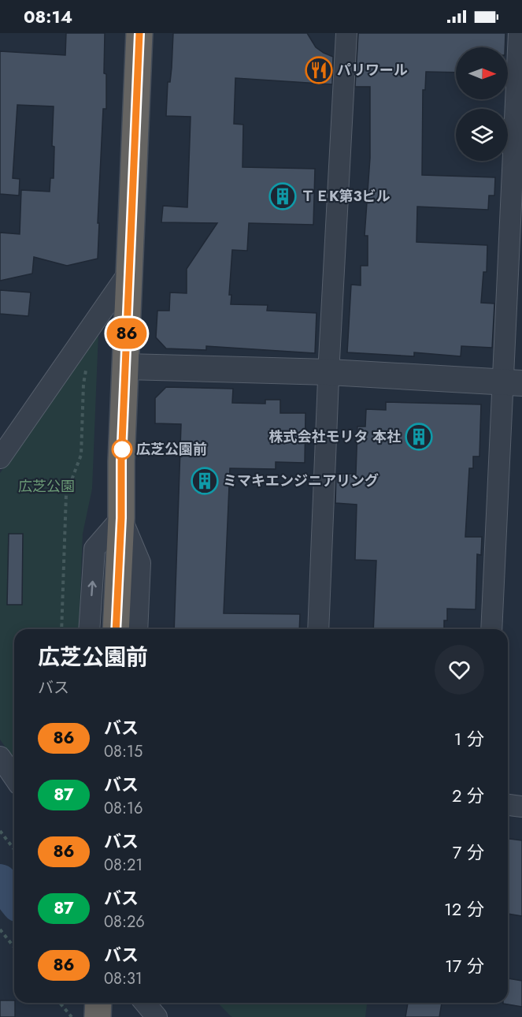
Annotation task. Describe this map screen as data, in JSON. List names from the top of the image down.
{
  "parks": ["広芝公園"],
  "places": {
    "restaurant": ["パリワール"],
    "building": ["ＴＥK第3ビル", "株式会社モリタ 本社", "ミマキエンジニアリング"],
    "other": ["広芝公園前"]
  },
  "lines": ["bus line 86"],
  "north": "right",
  "page": {
    "status": "08:14",
    "on_map": "86",
    "heading": ["広芝公園前", "バス"],
    "list": [
      {
        "mark": "86",
        "name": "バス",
        "note": "08:15",
        "value": "1 分"
      },
      {
        "mark": "87",
        "name": "バス",
        "note": "08:16",
        "value": "2 分"
      },
      {
        "mark": "86",
        "name": "バス",
        "note": "08:21",
        "value": "7 分"
      },
      {
        "mark": "87",
        "name": "バス",
        "note": "08:26",
        "value": "12 分"
      },
      {
        "mark": "86",
        "name": "バス",
        "note": "08:31",
        "value": "17 分"
      }
    ]
  }
}
